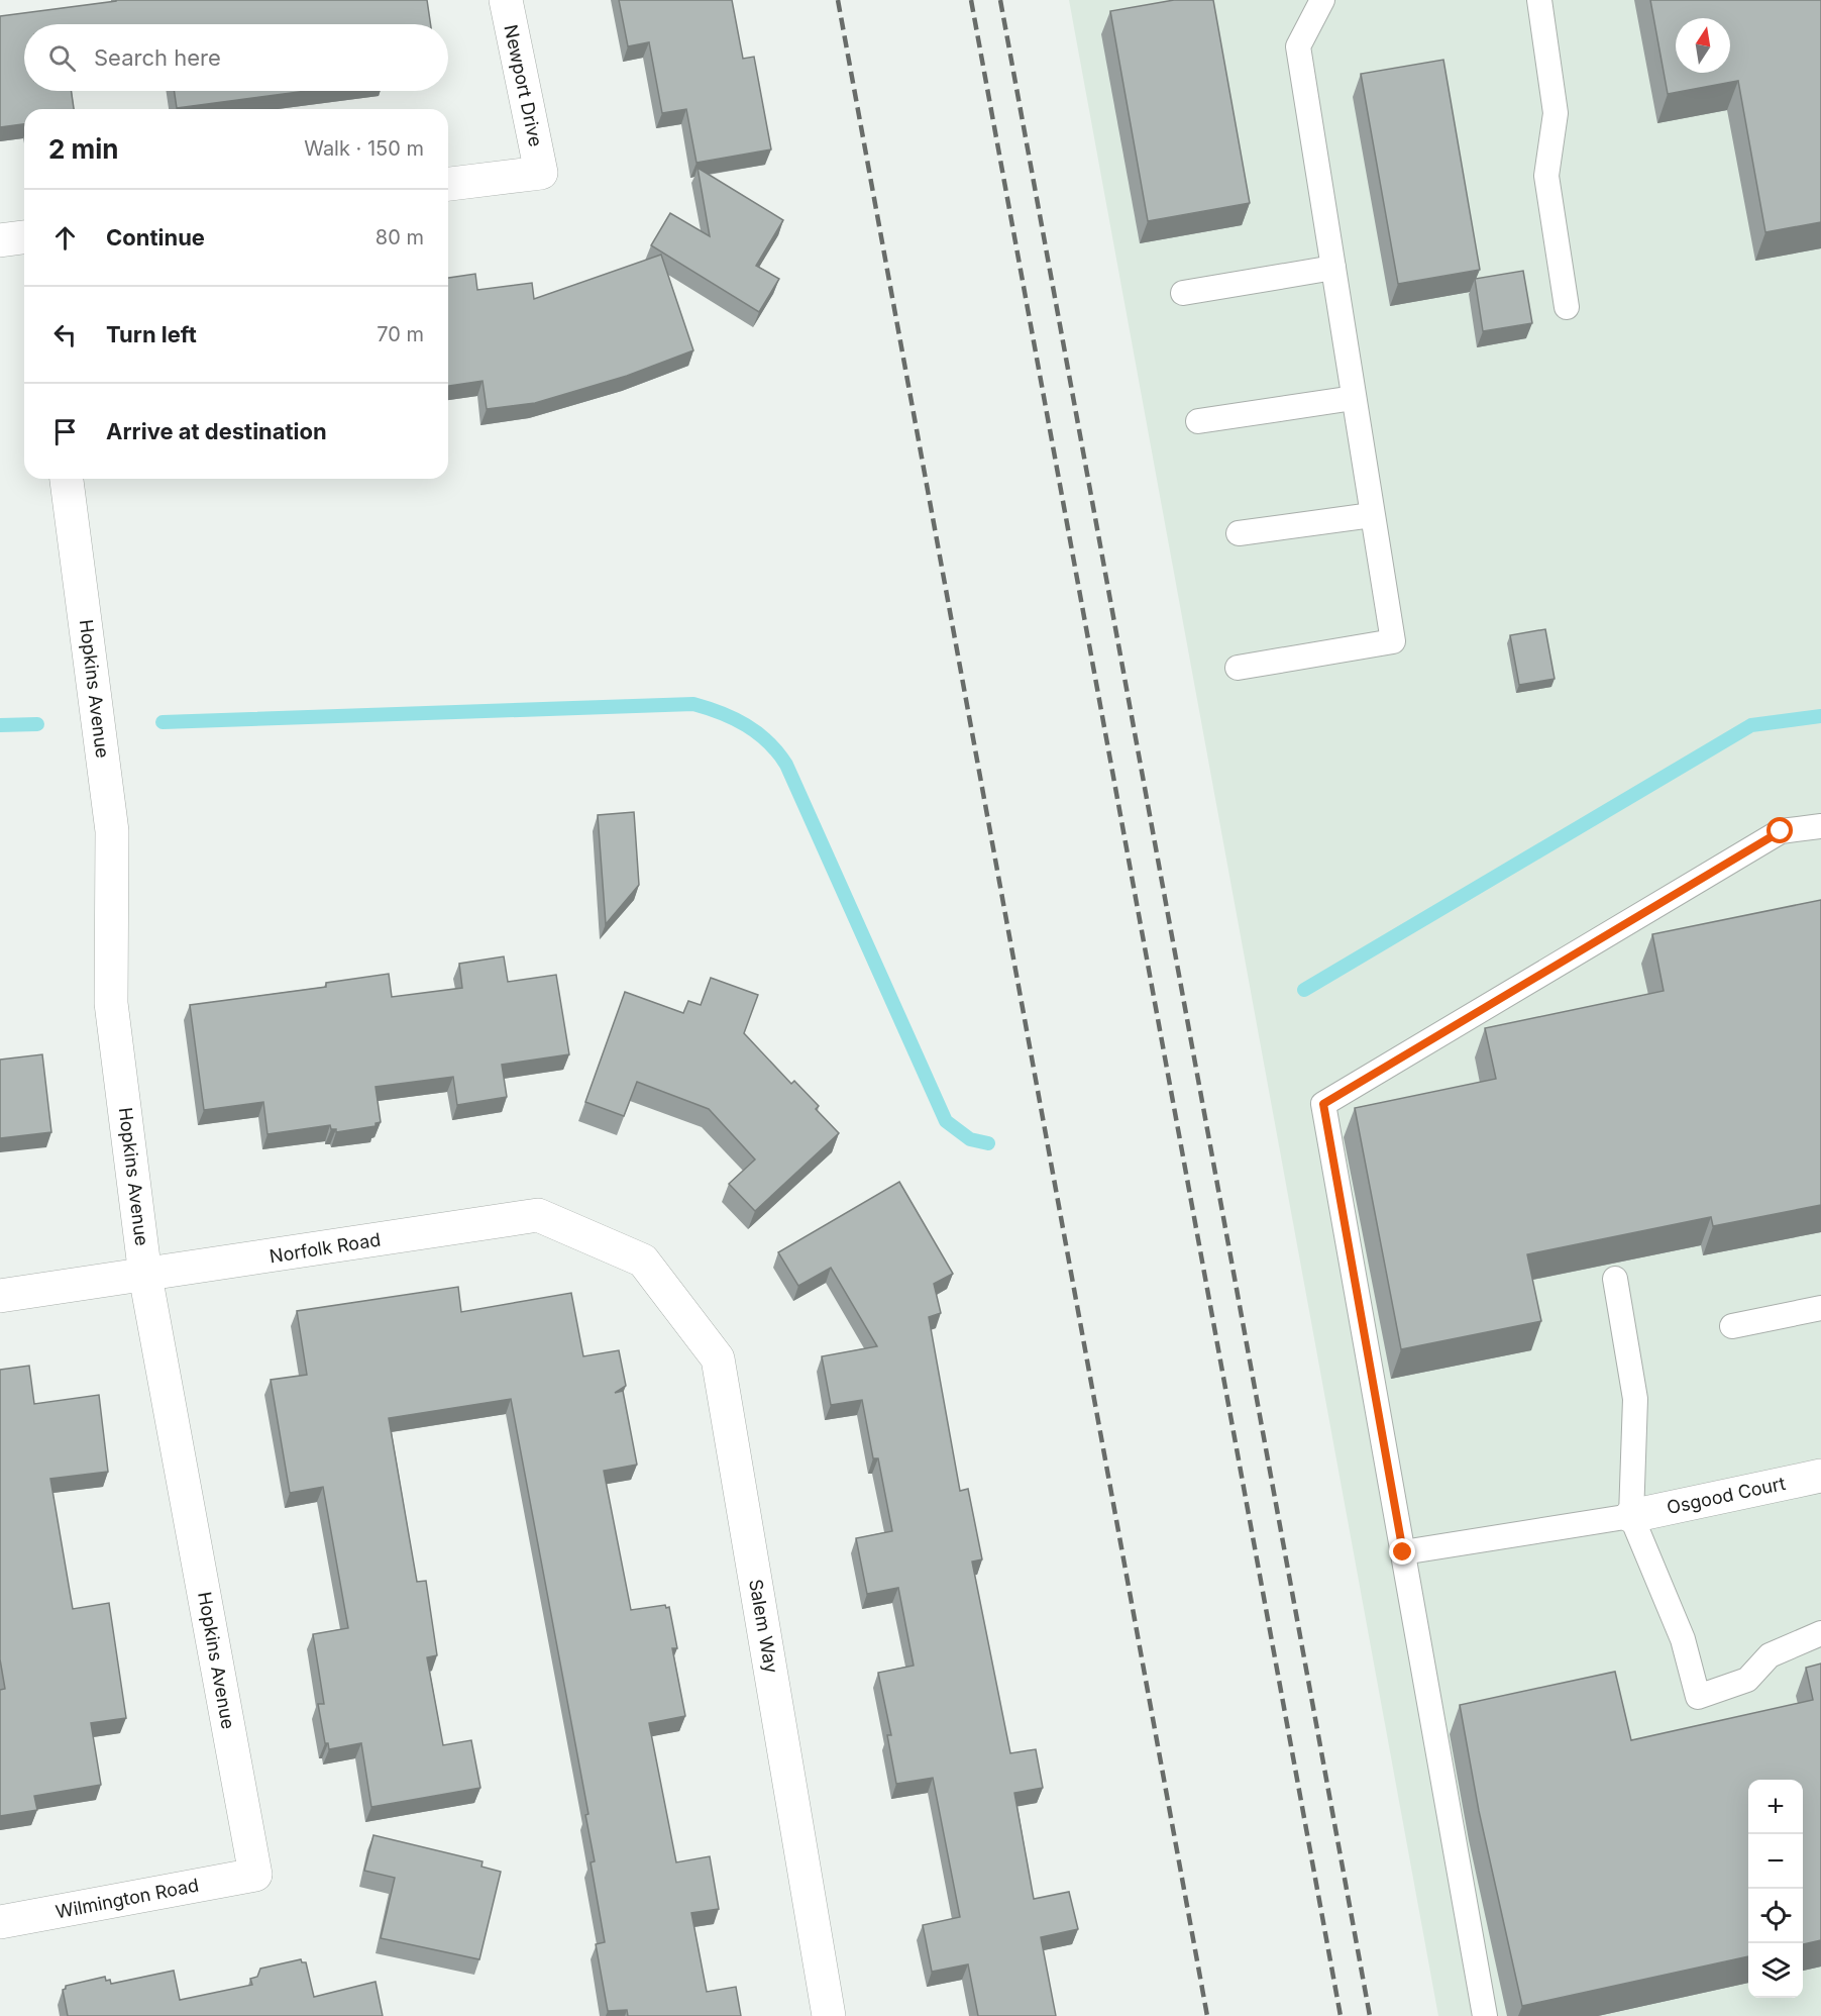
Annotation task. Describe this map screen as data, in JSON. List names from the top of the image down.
{
  "streets": {
    "street": [
      "Newport Drive",
      "Hopkins Avenue",
      "Norfolk Road",
      "Osgood Court",
      "Salem Way",
      "Wilmington Road"
    ]
  },
  "crossings": [
    ["Hopkins Avenue", "Norfolk Road"],
    ["Hopkins Avenue", "Wilmington Road"],
    ["Norfolk Road", "Salem Way"]
  ],
  "north": "top",
  "page": {
    "search": "Search here",
    "heading": ["2 min", "Walk · 150 m"],
    "list": [
      ["Continue", "80 m"],
      ["Turn left", "70 m"],
      "Arrive at destination"
    ],
    "map_buttons": ["+", "−"]
  }
}
